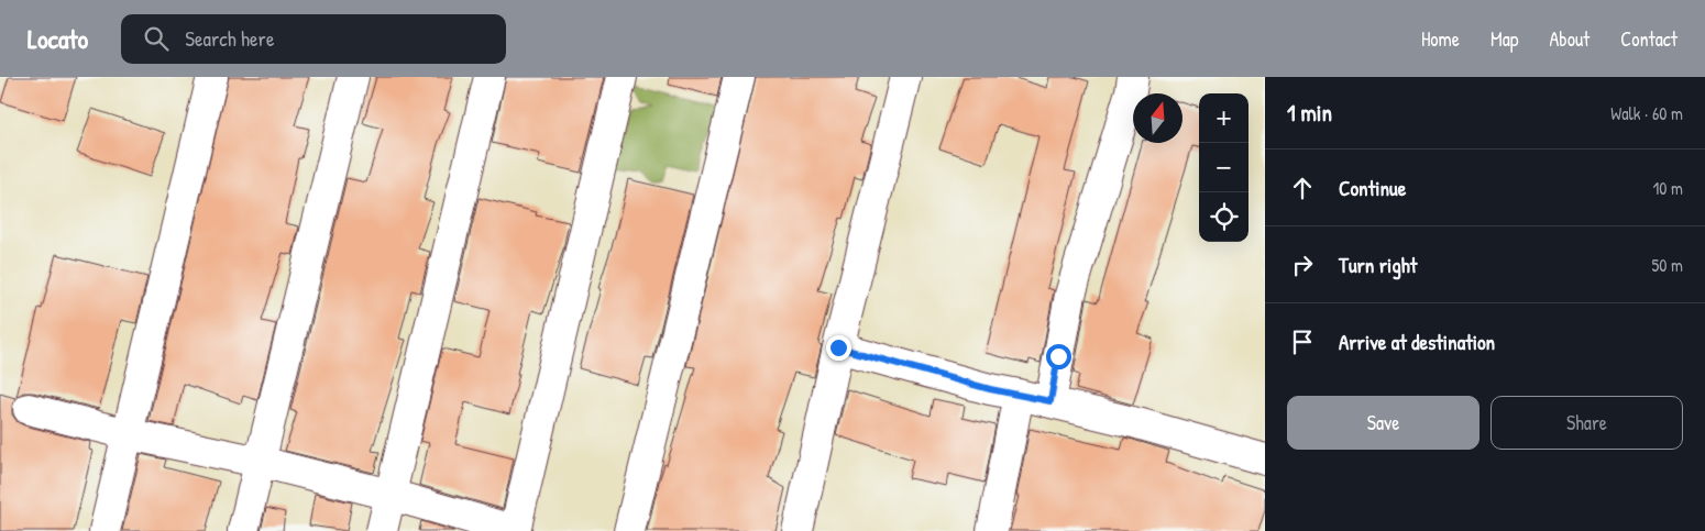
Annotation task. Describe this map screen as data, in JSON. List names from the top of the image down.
{
  "north": "top",
  "page": {
    "header": "Locato",
    "search": "Search here",
    "nav": [
      "Home",
      "Map",
      "About",
      "Contact"
    ],
    "heading": ["1 min", "Walk · 60 m"],
    "map_buttons": ["+", "−"],
    "list": [
      ["Continue", "10 m"],
      ["Turn right", "50 m"],
      "Arrive at destination"
    ],
    "buttons": ["Save", "Share"]
  }
}
